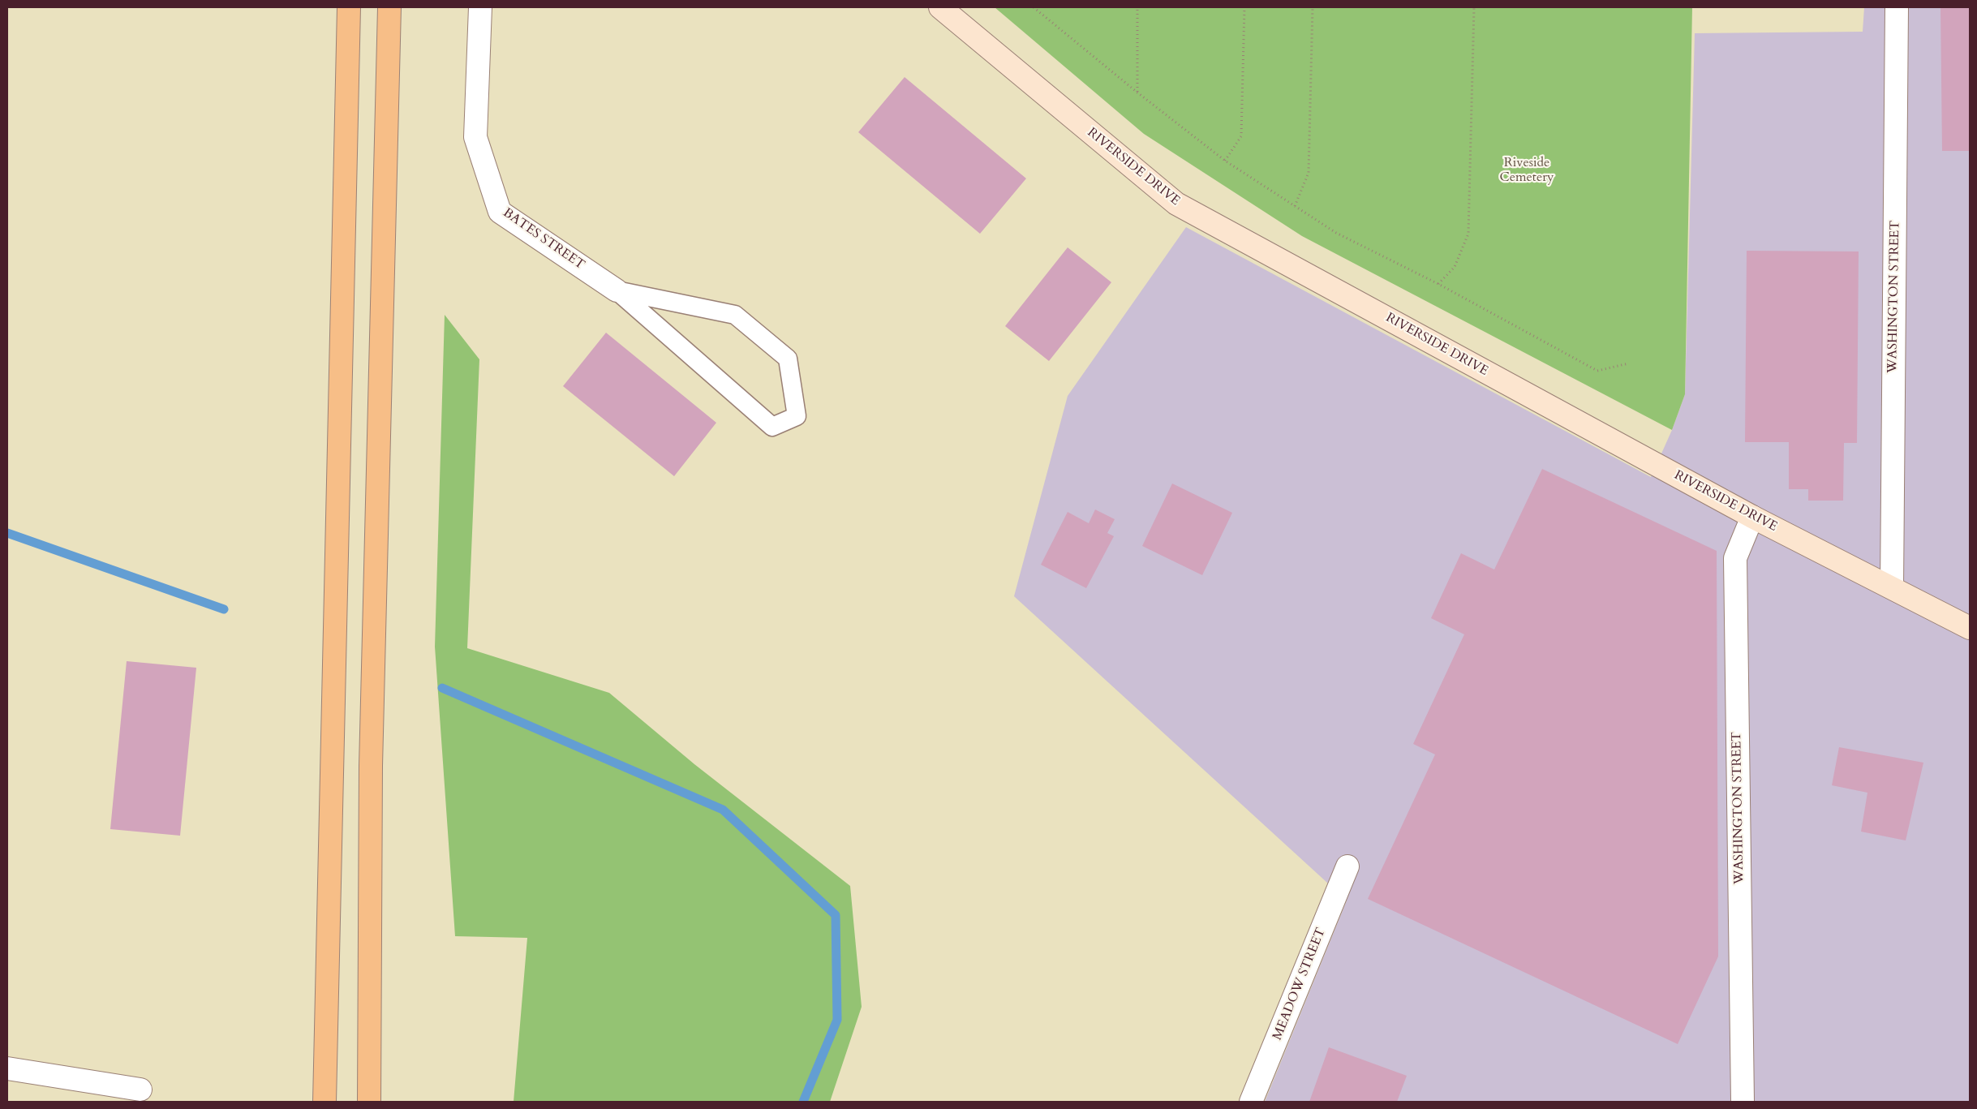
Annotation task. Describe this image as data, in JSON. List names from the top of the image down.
{
  "streets": {
    "street": [
      "RIVERSIDE DRIVE",
      "BATES STREET",
      "WASHINGTON STREET",
      "MEADOW STREET"
    ]
  },
  "crossings": [
    ["RIVERSIDE DRIVE", "WASHINGTON STREET"]
  ],
  "parks": ["Riveside Cemetery"]
}
